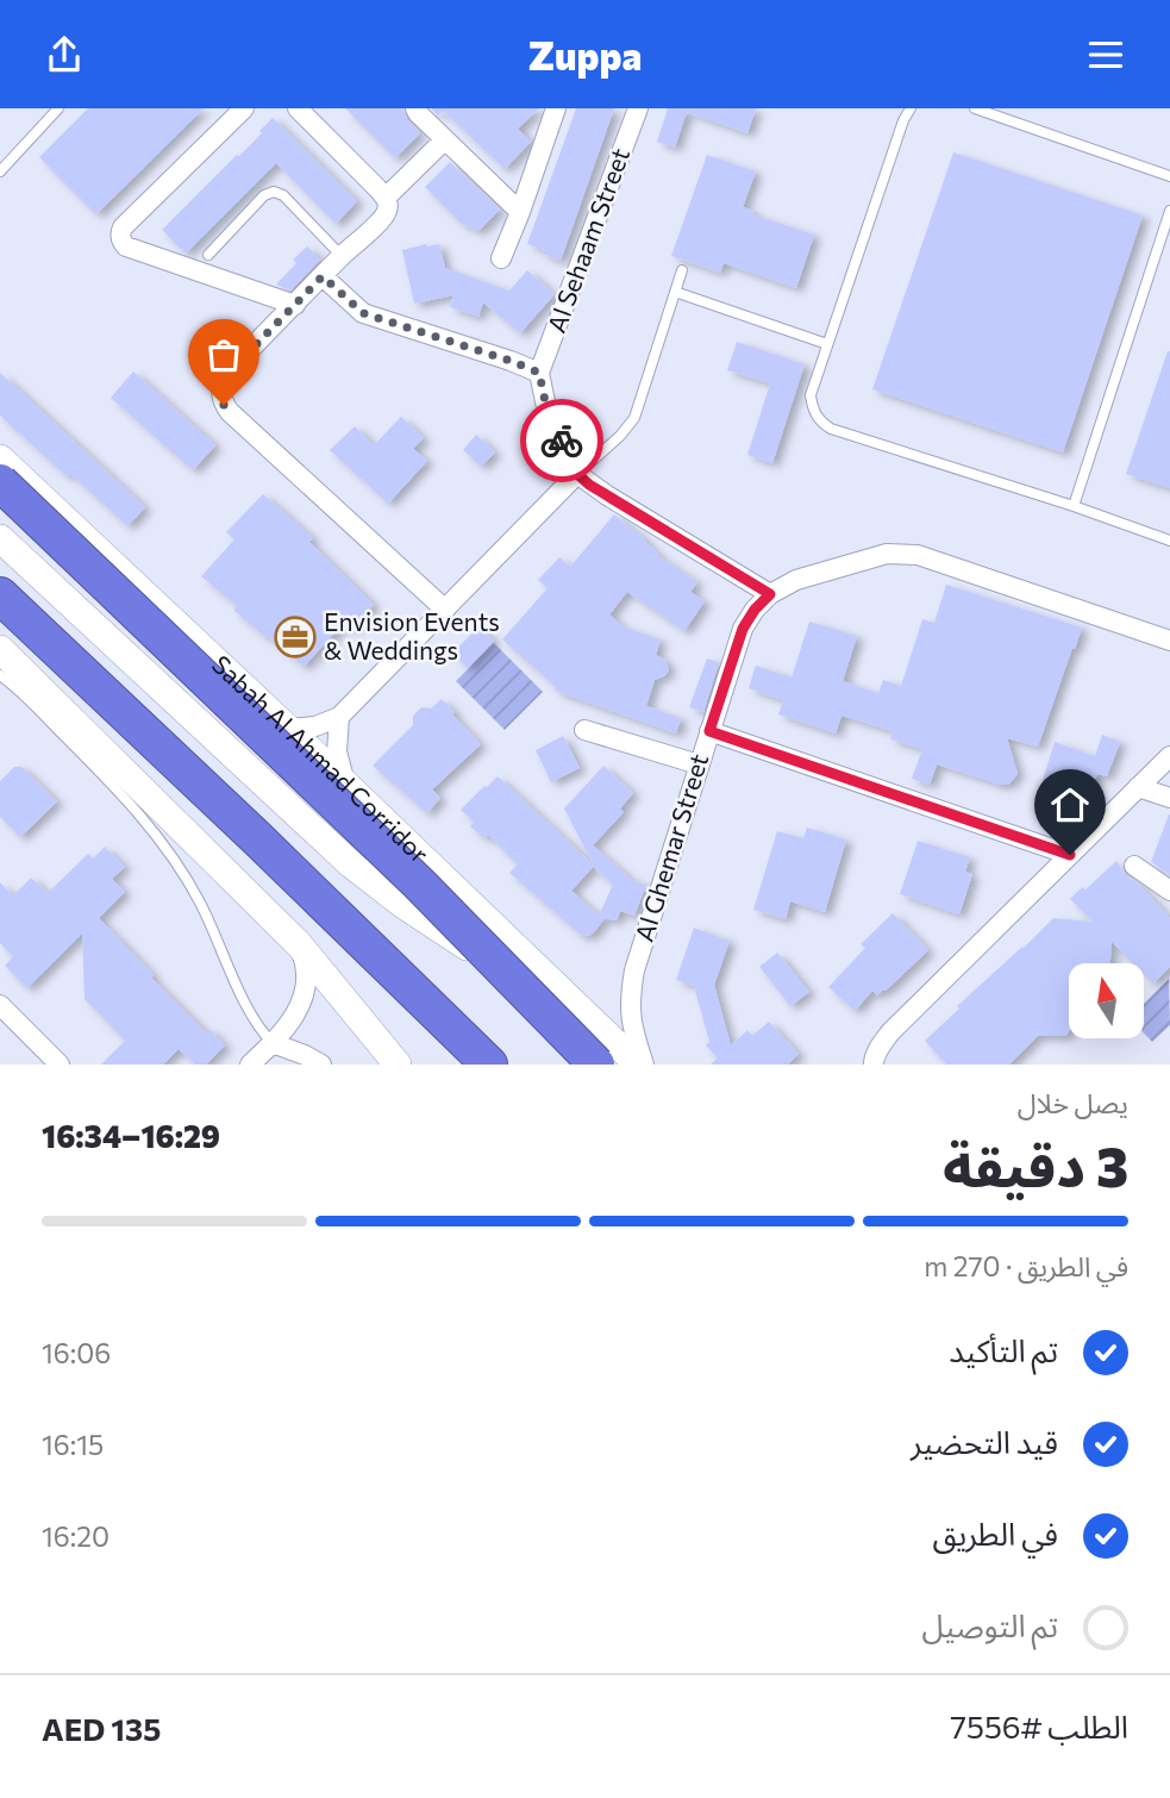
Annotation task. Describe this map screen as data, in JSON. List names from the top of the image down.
{
  "streets": {
    "highway": ["Sabah Al Ahmad Corridor"],
    "street": ["Al Sehaam Street", "Al Ghemar Street"]
  },
  "crossings": [
    ["Sabah Al Ahmad Corridor", "Al Ghemar Street"]
  ],
  "places": {
    "office": ["Envision Events & Weddings"]
  },
  "north": "top",
  "page": {
    "header": "Zuppa",
    "heading": ["3 دقيقة", "يصل خلال", "16:29–16:34"],
    "panel": ["الطلب #7556", "AED 135"],
    "bar": "في الطريق · 270 m",
    "list": [
      ["تم التأكيد", "16:06"],
      ["قيد التحضير", "16:15"],
      ["في الطريق", "16:20"],
      "تم التوصيل"
    ]
  }
}
